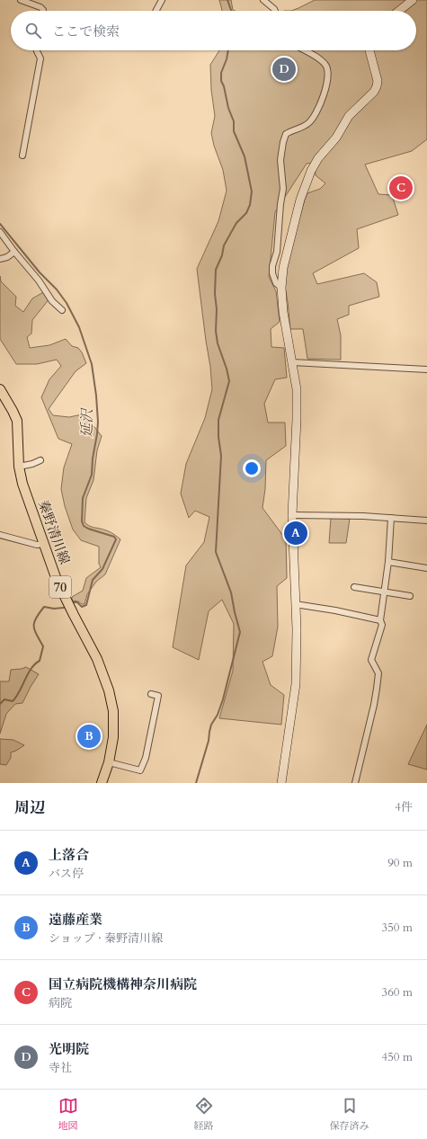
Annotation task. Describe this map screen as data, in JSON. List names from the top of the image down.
{
  "streets": {
    "main road": ["秦野清川線", "70"]
  },
  "water": ["延沢"],
  "page": {
    "search": "ここで検索",
    "pins": [
      "D",
      "C",
      "A",
      "B"
    ],
    "heading": ["周辺", "4件"],
    "list": [
      {
        "mark": "A",
        "name": "上落合",
        "note": "バス停",
        "value": "90 m"
      },
      {
        "mark": "B",
        "name": "遠藤産業",
        "note": "ショップ · 秦野清川線",
        "value": "350 m"
      },
      {
        "mark": "C",
        "name": "国立病院機構神奈川病院",
        "note": "病院",
        "value": "360 m"
      },
      {
        "mark": "D",
        "name": "光明院",
        "note": "寺社",
        "value": "450 m"
      }
    ],
    "nav": ["地図", "経路", "保存済み"]
  }
}
